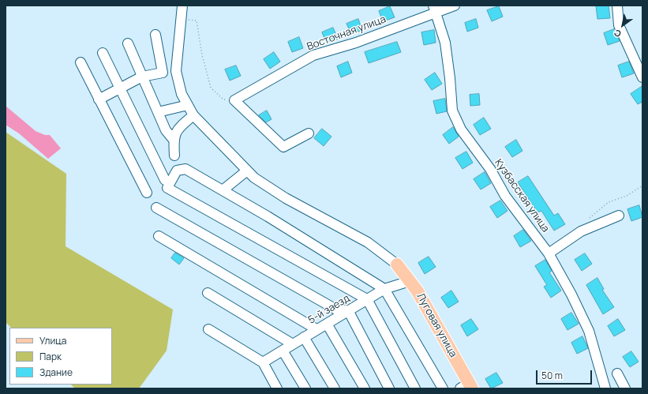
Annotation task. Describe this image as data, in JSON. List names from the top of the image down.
{
  "streets": {
    "main road": ["Луговая улица"],
    "street": ["Восточная улица", "Кузбасская улица", "5-й заезд"]
  },
  "crossings": [
    ["Восточная улица", "Кузбасская улица"],
    ["5-й заезд", "Луговая улица"]
  ],
  "legend": ["Улица", "Парк", "Здание"],
  "scale_bar": "50 m",
  "north": "bottom left"
}
